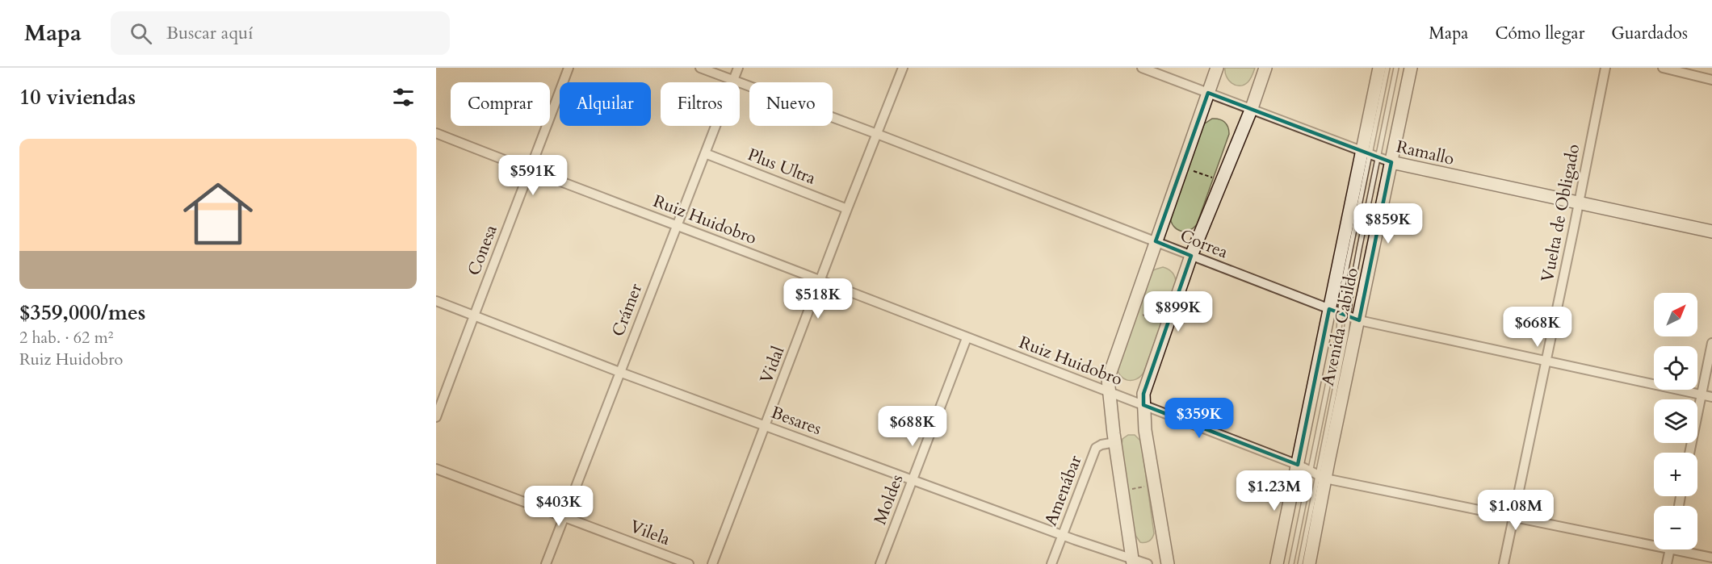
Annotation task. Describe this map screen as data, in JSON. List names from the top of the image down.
{
  "streets": {
    "street": [
      "Ramallo",
      "Plus Ultra",
      "Vuelta de Obligado",
      "Ruiz Huidobro",
      "Correa",
      "Conesa",
      "Crámer",
      "Avenida Cabildo",
      "Vidal",
      "Besares",
      "Amenábar",
      "Moldes",
      "Vilela"
    ]
  },
  "crossings": [
    ["Ramallo", "Vuelta de Obligado"],
    ["Ramallo", "Avenida Cabildo"],
    ["Plus Ultra", "Crámer"],
    ["Plus Ultra", "Vidal"],
    ["Vuelta de Obligado", "Ruiz Huidobro"],
    ["Vuelta de Obligado", "Correa"],
    ["Ruiz Huidobro", "Conesa"],
    ["Ruiz Huidobro", "Crámer"],
    ["Ruiz Huidobro", "Avenida Cabildo"],
    ["Ruiz Huidobro", "Vidal"],
    ["Ruiz Huidobro", "Moldes"],
    ["Correa", "Crámer"],
    ["Correa", "Avenida Cabildo"],
    ["Correa", "Vidal"],
    ["Conesa", "Besares"],
    ["Crámer", "Besares"],
    ["Crámer", "Vilela"],
    ["Vidal", "Besares"],
    ["Besares", "Amenábar"],
    ["Besares", "Moldes"]
  ],
  "north": "top right",
  "page": {
    "header": "Mapa",
    "search": "Buscar aquí",
    "nav": ["Mapa", "Cómo llegar", "Guardados"],
    "heading": "10 viviendas",
    "chip": [
      "Comprar",
      "Alquilar",
      "Filtros",
      "Nuevo"
    ],
    "list": [
      {
        "name": "$359,000/mes",
        "note": "2 hab. · 62 m² · Ruiz Huidobro"
      }
    ],
    "price": [
      "$591K",
      "$859K",
      "$518K",
      "$899K",
      "$668K",
      "$359K",
      "$688K",
      "$1.23M",
      "$403K",
      "$1.08M"
    ],
    "map_buttons": ["+", "−"]
  }
}
